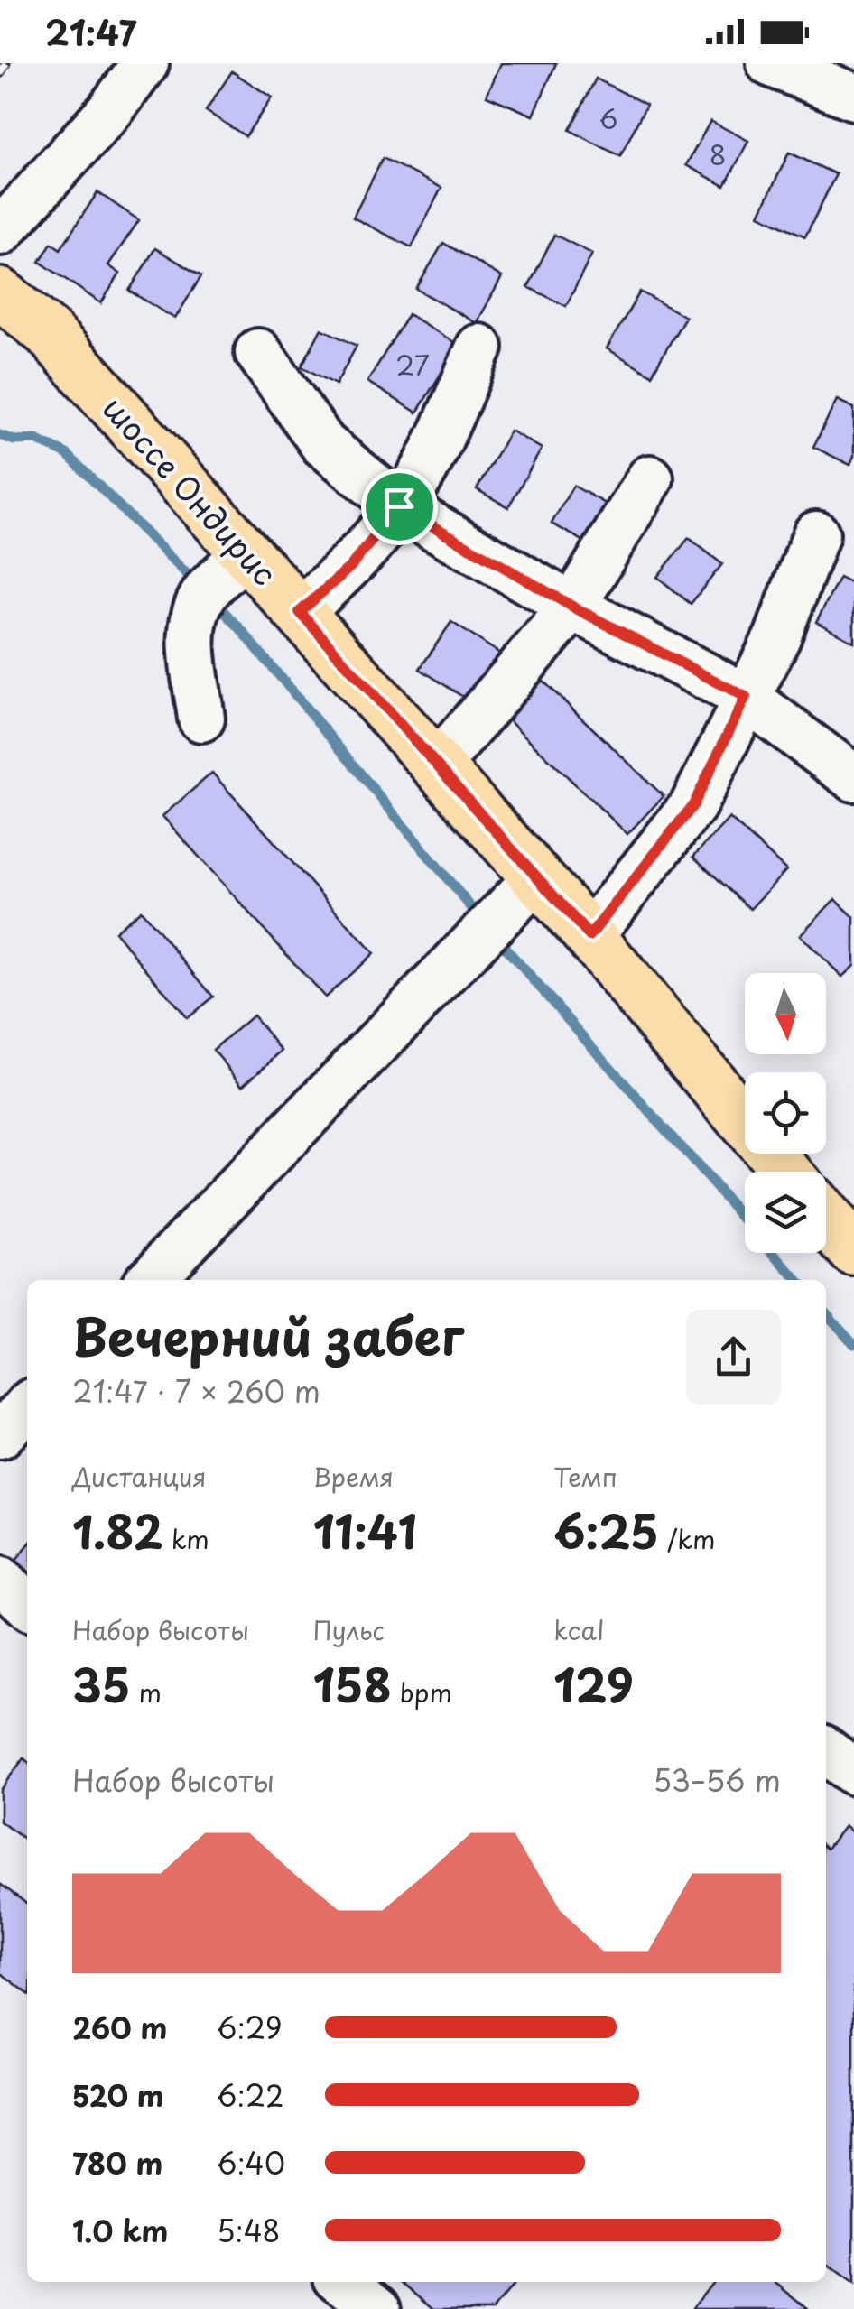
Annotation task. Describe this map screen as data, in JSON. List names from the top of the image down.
{
  "streets": {
    "main road": ["шоссе Ондирис"]
  },
  "house_numbers": ["6", "8", "27"],
  "north": "bottom",
  "page": {
    "status": "21:47",
    "heading": ["Вечерний забег", "21:47 · 7 × 260 m"],
    "stats": [
      ["Дистанция", "1.82 km"],
      ["Время", "11:41"],
      ["Темп", "6:25 /km"],
      ["Набор высоты", "35 m"],
      ["Пульс", "158 bpm"],
      ["kcal", "129"]
    ],
    "chart": ["Набор высоты", "53–56 m"],
    "list": [
      {
        "name": "260 m",
        "note": "6:29"
      },
      {
        "name": "520 m",
        "note": "6:22"
      },
      {
        "name": "780 m",
        "note": "6:40"
      },
      {
        "name": "1.0 km",
        "note": "5:48"
      }
    ]
  }
}
